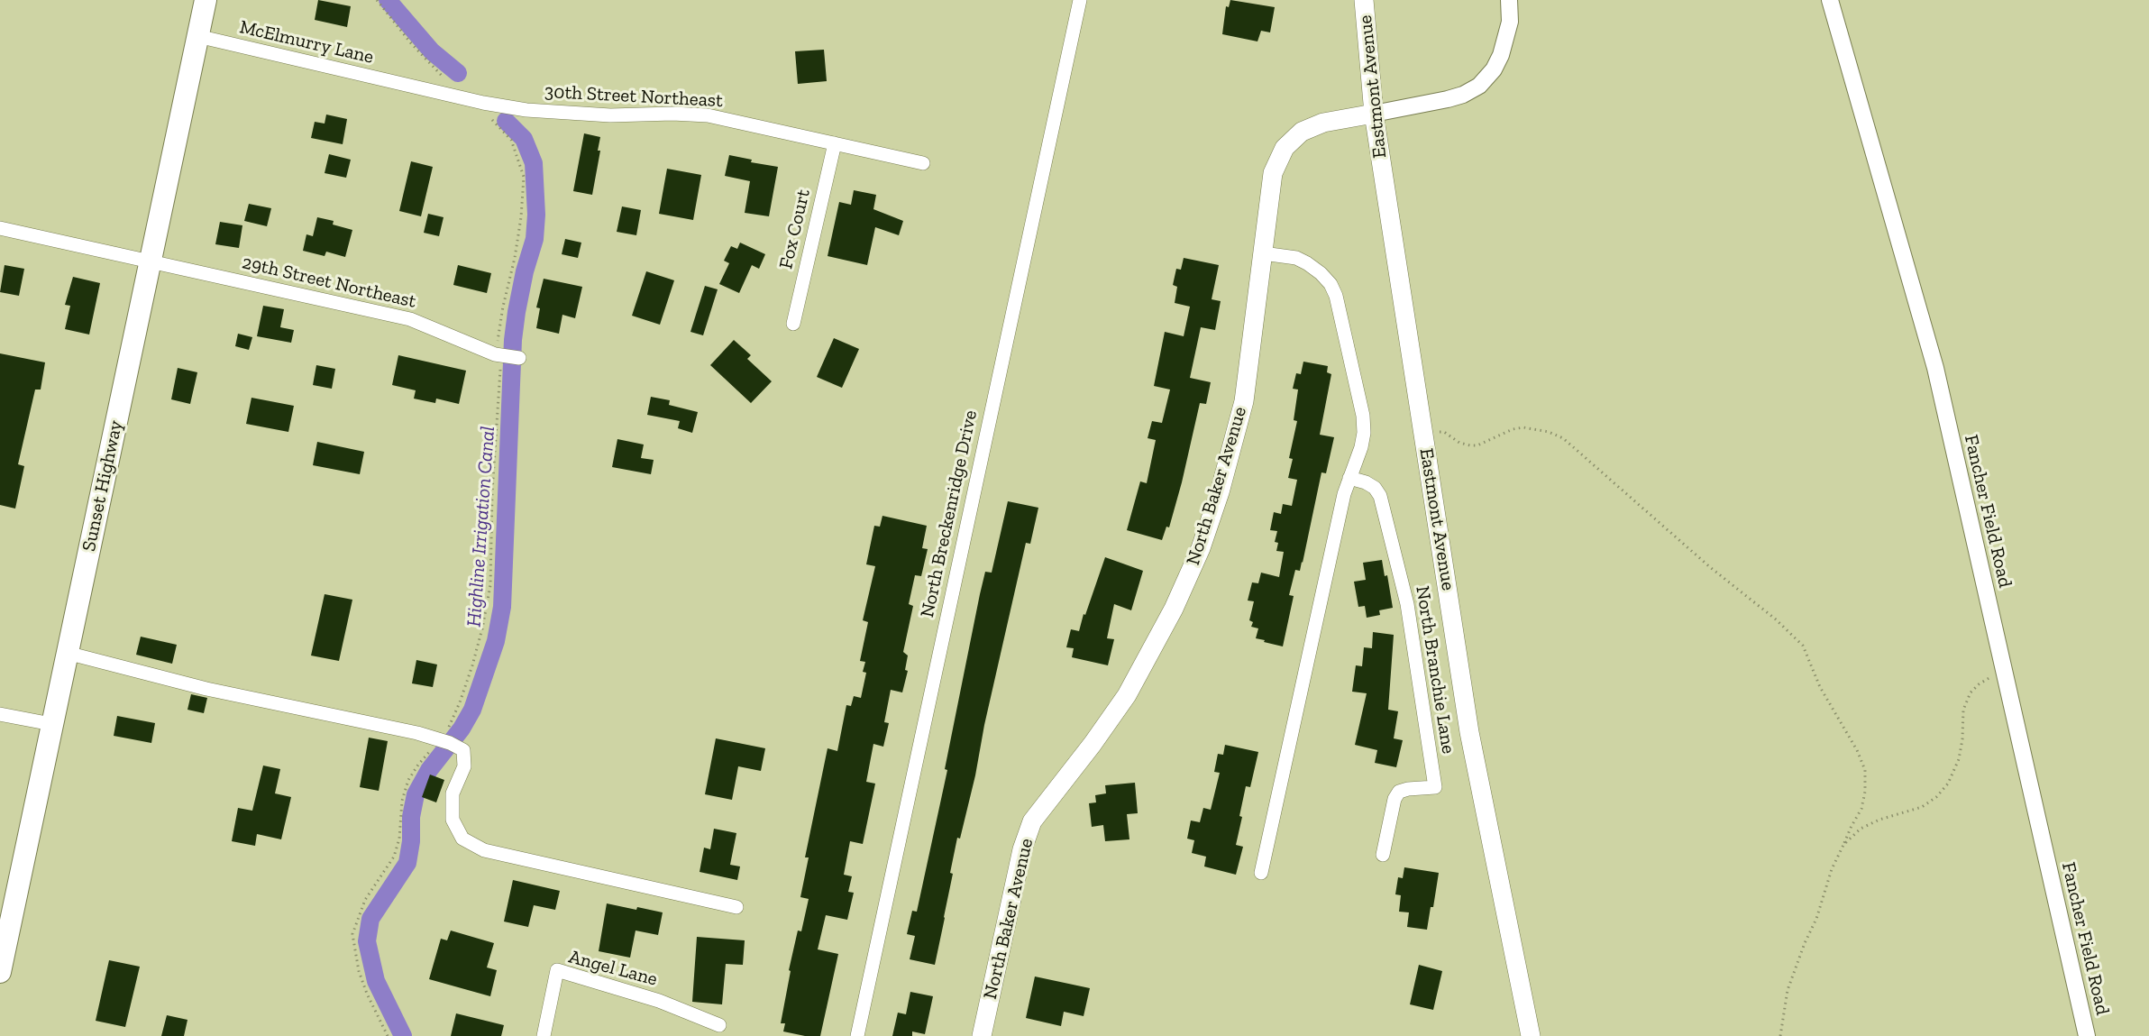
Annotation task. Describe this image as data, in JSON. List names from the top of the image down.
{
  "streets": {
    "highway": ["Sunset Highway"],
    "main road": ["Eastmont Avenue", "North Baker Avenue"],
    "street": [
      "McElmurry Lane",
      "30th Street Northeast",
      "Fox Court",
      "29th Street Northeast",
      "Fancher Field Road",
      "North Breckenridge Drive",
      "North Branchie Lane",
      "Angel Lane"
    ]
  },
  "crossings": [
    ["McElmurry Lane", "30th Street Northeast"],
    ["McElmurry Lane", "Sunset Highway"],
    ["Eastmont Avenue", "North Baker Avenue"],
    ["30th Street Northeast", "Fox Court"],
    ["29th Street Northeast", "Sunset Highway"]
  ],
  "water": ["Highline Irrigation Canal"]
}
